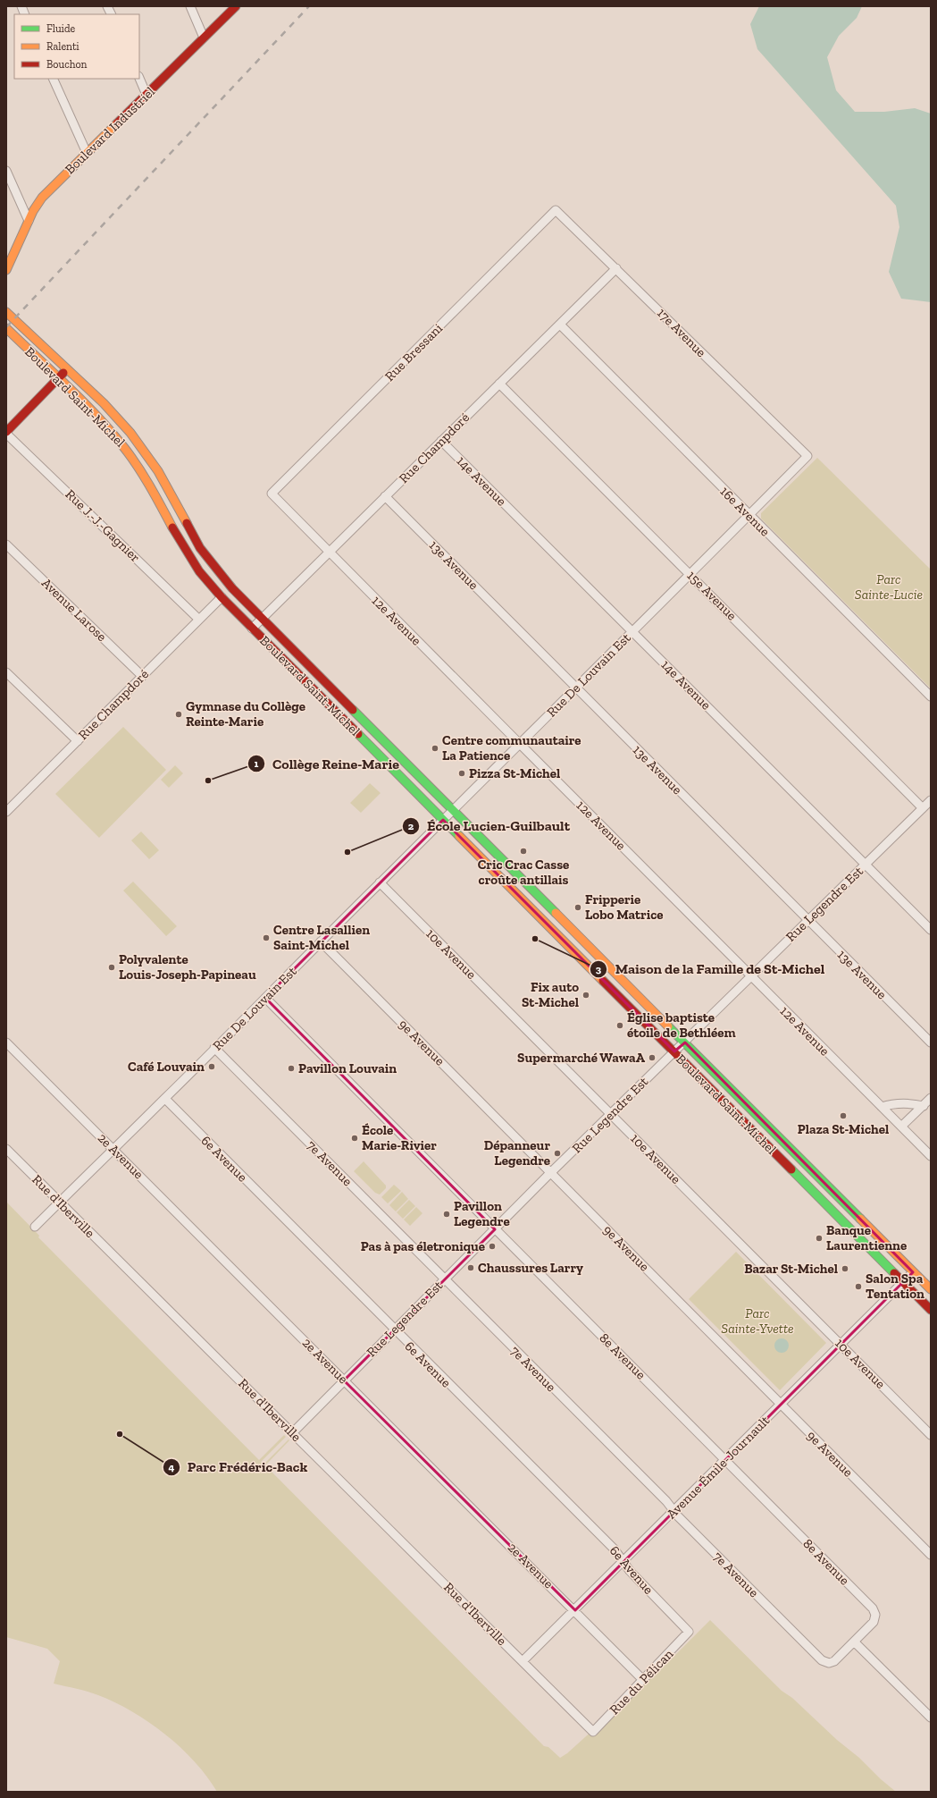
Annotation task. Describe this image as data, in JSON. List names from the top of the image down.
{
  "streets": {
    "main road": ["Boulevard Industriel", "Boulevard Saint-Michel"],
    "street": [
      "17e Avenue",
      "Rue Bressani",
      "Rue Champdoré",
      "14e Avenue",
      "16e Avenue",
      "Rue J.-J.-Gagnier",
      "13e Avenue",
      "15e Avenue",
      "Avenue Larose",
      "12e Avenue",
      "Rue De Louvain Est",
      "Rue Legendre Est",
      "10e Avenue",
      "9e Avenue",
      "2e Avenue",
      "6e Avenue",
      "7e Avenue",
      "Rue d'Iberville",
      "8e Avenue",
      "Avenue Émile-Journault",
      "Rue du Pélican"
    ]
  },
  "crossings": [
    ["17e Avenue", "Rue Bressani"],
    ["17e Avenue", "Rue Champdoré"],
    ["17e Avenue", "Rue De Louvain Est"],
    ["Rue Bressani", "12e Avenue"],
    ["Boulevard Saint-Michel", "Rue Champdoré"],
    ["Boulevard Saint-Michel", "Rue De Louvain Est"],
    ["Boulevard Saint-Michel", "Rue Legendre Est"],
    ["Boulevard Saint-Michel", "Avenue Émile-Journault"],
    ["Rue Champdoré", "14e Avenue"],
    ["Rue Champdoré", "16e Avenue"],
    ["Rue Champdoré", "Rue J.-J.-Gagnier"],
    ["Rue Champdoré", "13e Avenue"],
    ["Rue Champdoré", "15e Avenue"],
    ["Rue Champdoré", "Avenue Larose"],
    ["Rue Champdoré", "12e Avenue"],
    ["14e Avenue", "Rue De Louvain Est"],
    ["14e Avenue", "Rue Legendre Est"],
    ["16e Avenue", "Rue De Louvain Est"],
    ["13e Avenue", "Rue De Louvain Est"],
    ["13e Avenue", "Rue Legendre Est"],
    ["15e Avenue", "Rue De Louvain Est"],
    ["15e Avenue", "Rue Legendre Est"],
    ["12e Avenue", "Rue De Louvain Est"],
    ["12e Avenue", "Rue Legendre Est"],
    ["Rue De Louvain Est", "10e Avenue"],
    ["Rue De Louvain Est", "9e Avenue"],
    ["Rue De Louvain Est", "2e Avenue"],
    ["Rue De Louvain Est", "6e Avenue"],
    ["Rue De Louvain Est", "7e Avenue"],
    ["Rue De Louvain Est", "Rue d'Iberville"],
    ["Rue De Louvain Est", "8e Avenue"],
    ["Rue Legendre Est", "10e Avenue"],
    ["Rue Legendre Est", "9e Avenue"],
    ["Rue Legendre Est", "2e Avenue"],
    ["Rue Legendre Est", "6e Avenue"],
    ["Rue Legendre Est", "7e Avenue"],
    ["Rue Legendre Est", "Rue d'Iberville"],
    ["Rue Legendre Est", "8e Avenue"],
    ["10e Avenue", "Avenue Émile-Journault"],
    ["9e Avenue", "Avenue Émile-Journault"],
    ["2e Avenue", "Avenue Émile-Journault"],
    ["2e Avenue", "Rue du Pélican"],
    ["6e Avenue", "Avenue Émile-Journault"],
    ["6e Avenue", "Rue du Pélican"],
    ["7e Avenue", "8e Avenue"],
    ["7e Avenue", "Avenue Émile-Journault"],
    ["Rue d'Iberville", "Avenue Émile-Journault"],
    ["Rue d'Iberville", "Rue du Pélican"],
    ["8e Avenue", "Avenue Émile-Journault"]
  ],
  "parks": ["Parc Sainte-Lucie", "Parc Sainte-Yvette"],
  "places": [
    "Gymnase du Collège Reinte-Marie",
    "Centre communautaire La Patience",
    "Pizza St-Michel",
    "Collège Reine-Marie",
    "Cric Crac Casse croûte antillais",
    "École Lucien-Guilbault",
    "Fripperie Lobo Matrice",
    "Centre Lasallien Saint-Michel",
    "Maison de la Famille de St-Michel",
    "Polyvalente Louis-Joseph-Papineau",
    "Fix auto St-Michel",
    "Église baptiste étoile de Bethléem",
    "Supermarché WawaA",
    "Café Louvain",
    "Pavillon Louvain",
    "Plaza St-Michel",
    "École Marie-Rivier",
    "Dépanneur Legendre",
    "Pavillon Legendre",
    "Banque Laurentienne",
    "Pas à pas életronique",
    "Chaussures Larry",
    "Bazar St-Michel",
    "Salon Spa Tentation",
    "Parc Frédéric-Back"
  ],
  "legend": ["Fluide", "Ralenti", "Bouchon"]
}
